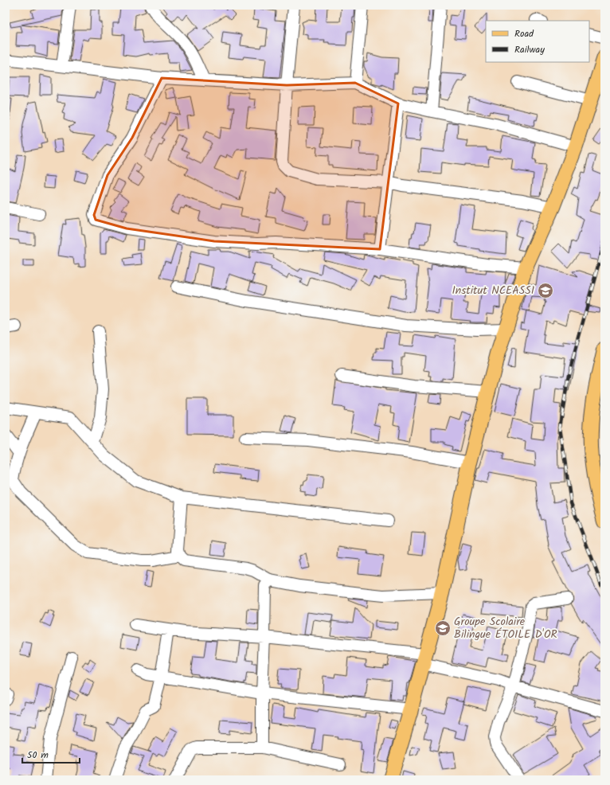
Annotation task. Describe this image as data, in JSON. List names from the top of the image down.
{
  "places": {
    "school or university": ["Institut NCEASSI", "Groupe Scolaire Bilingue ÉTOILE D'OR"]
  },
  "legend": ["Road", "Railway"],
  "scale_bar": "50 m"
}
